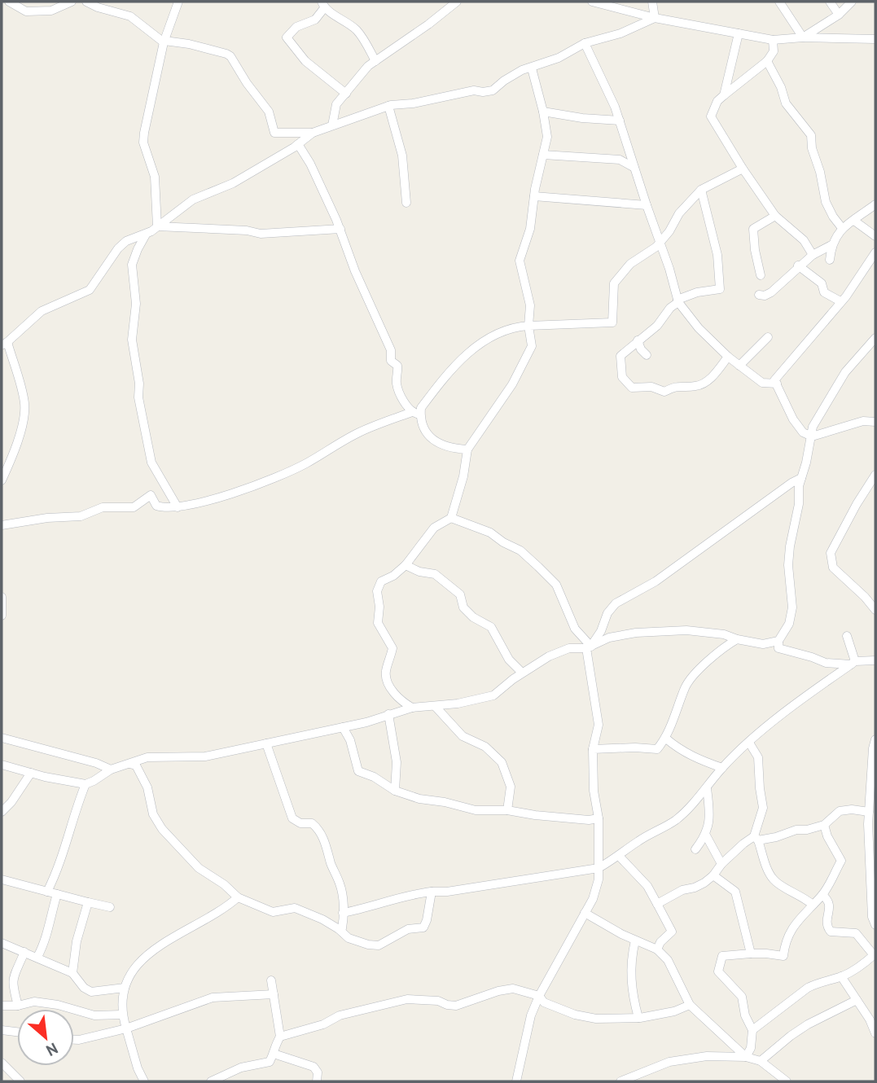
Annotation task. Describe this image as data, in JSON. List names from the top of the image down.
{
  "north": "bottom right"
}
